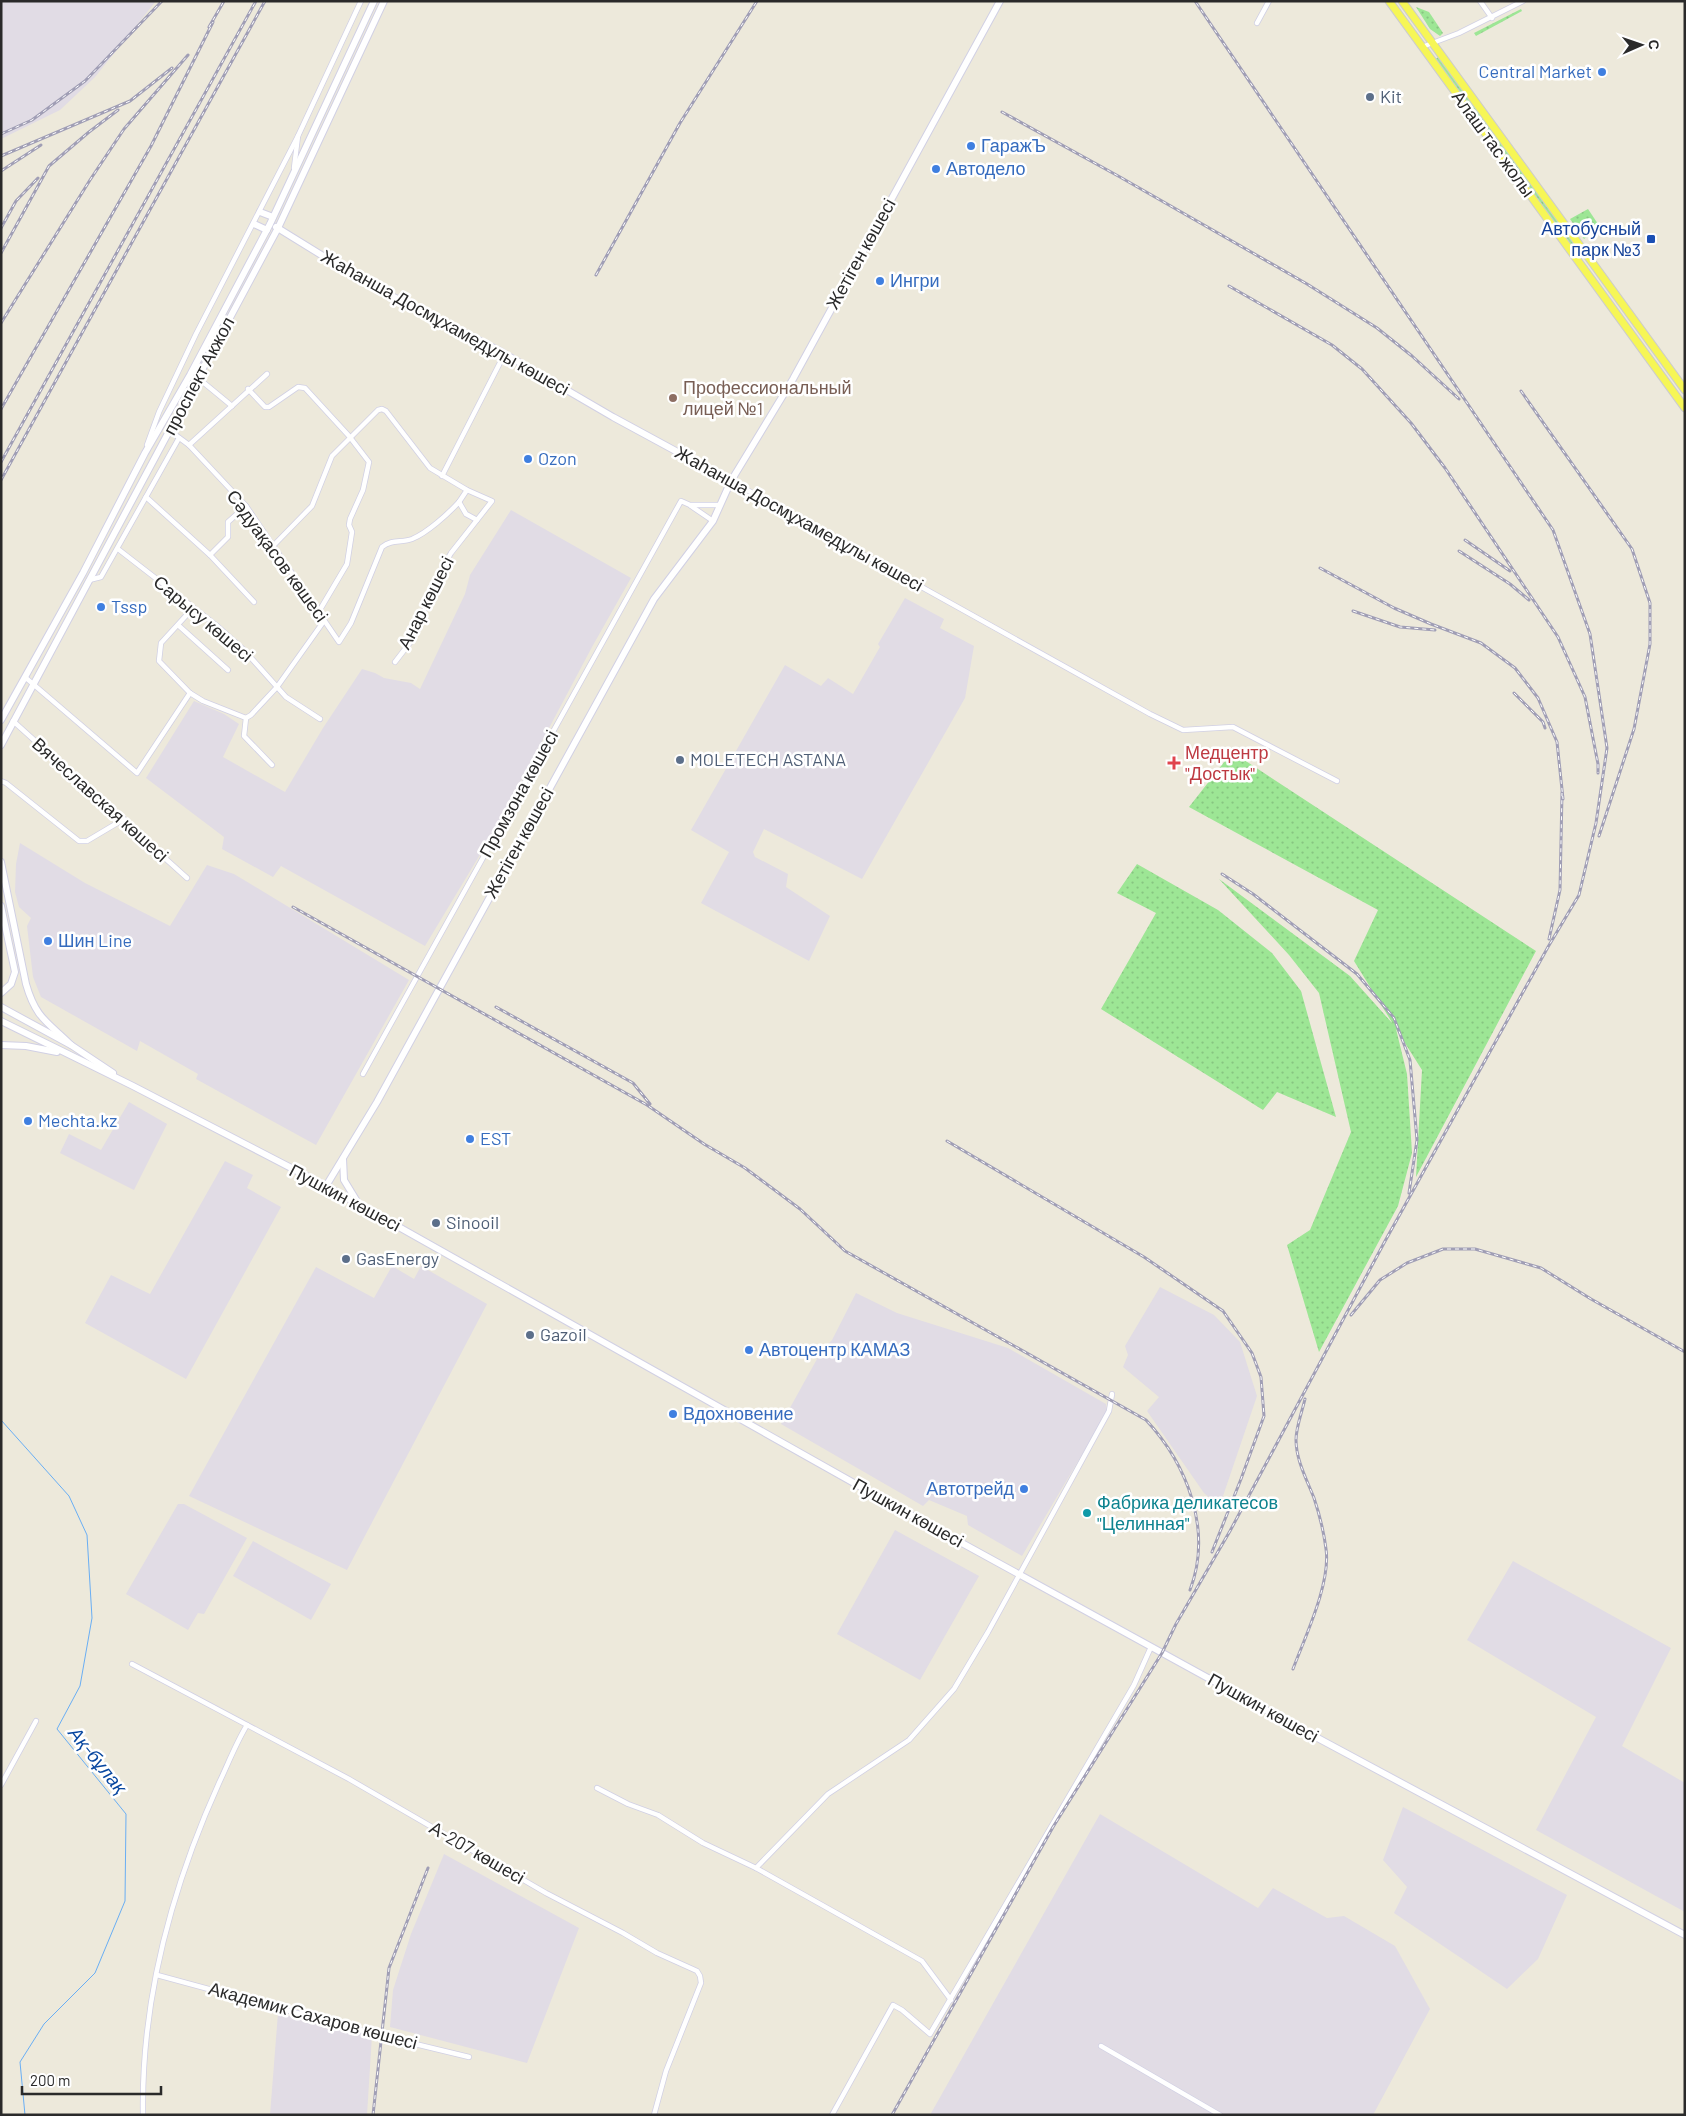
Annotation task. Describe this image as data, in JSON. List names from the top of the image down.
{
  "streets": {
    "main road": [
      "Алаш тас жолы",
      "Жетіген көшесі",
      "Жаһанша Досмұхамедұлы көшесі",
      "проспект Акжол",
      "Пушкин көшесі"
    ],
    "street": [
      "Сәдуақасов көшесі",
      "Анар көшесі",
      "Сарысу көшесі",
      "Промзона көшесі",
      "Вячеславская көшесі",
      "А-207 көшесі",
      "Академик Сахаров көшесі"
    ]
  },
  "crossings": [
    ["Жетіген көшесі", "Жаһанша Досмұхамедұлы көшесі"],
    ["Жетіген көшесі", "Пушкин көшесі"],
    ["Жаһанша Досмұхамедұлы көшесі", "проспект Акжол"],
    ["проспект Акжол", "Сәдуақасов көшесі"],
    ["проспект Акжол", "Вячеславская көшесі"]
  ],
  "water": ["Ақ-бұлақ"],
  "places": {
    "other": [
      "Central Market",
      "Kit",
      "ГаражЪ",
      "Автодело",
      "Ингри",
      "Профессиональный лицей №1",
      "Ozon",
      "Tssp",
      "MOLETECH ASTANA",
      "Шин Line",
      "Mechta.kz",
      "EST",
      "Sinooil",
      "GasEnergy",
      "Gazoil",
      "Автоцентр КАМАЗ",
      "Вдохновение",
      "Автотрейд",
      "Фабрика деликатесов \"Целинная\""
    ],
    "transit": ["Автобусный парк №3"],
    "health": ["Медцентр \"Достык\""]
  },
  "scale_bar": "200 m",
  "north": "right"
}
